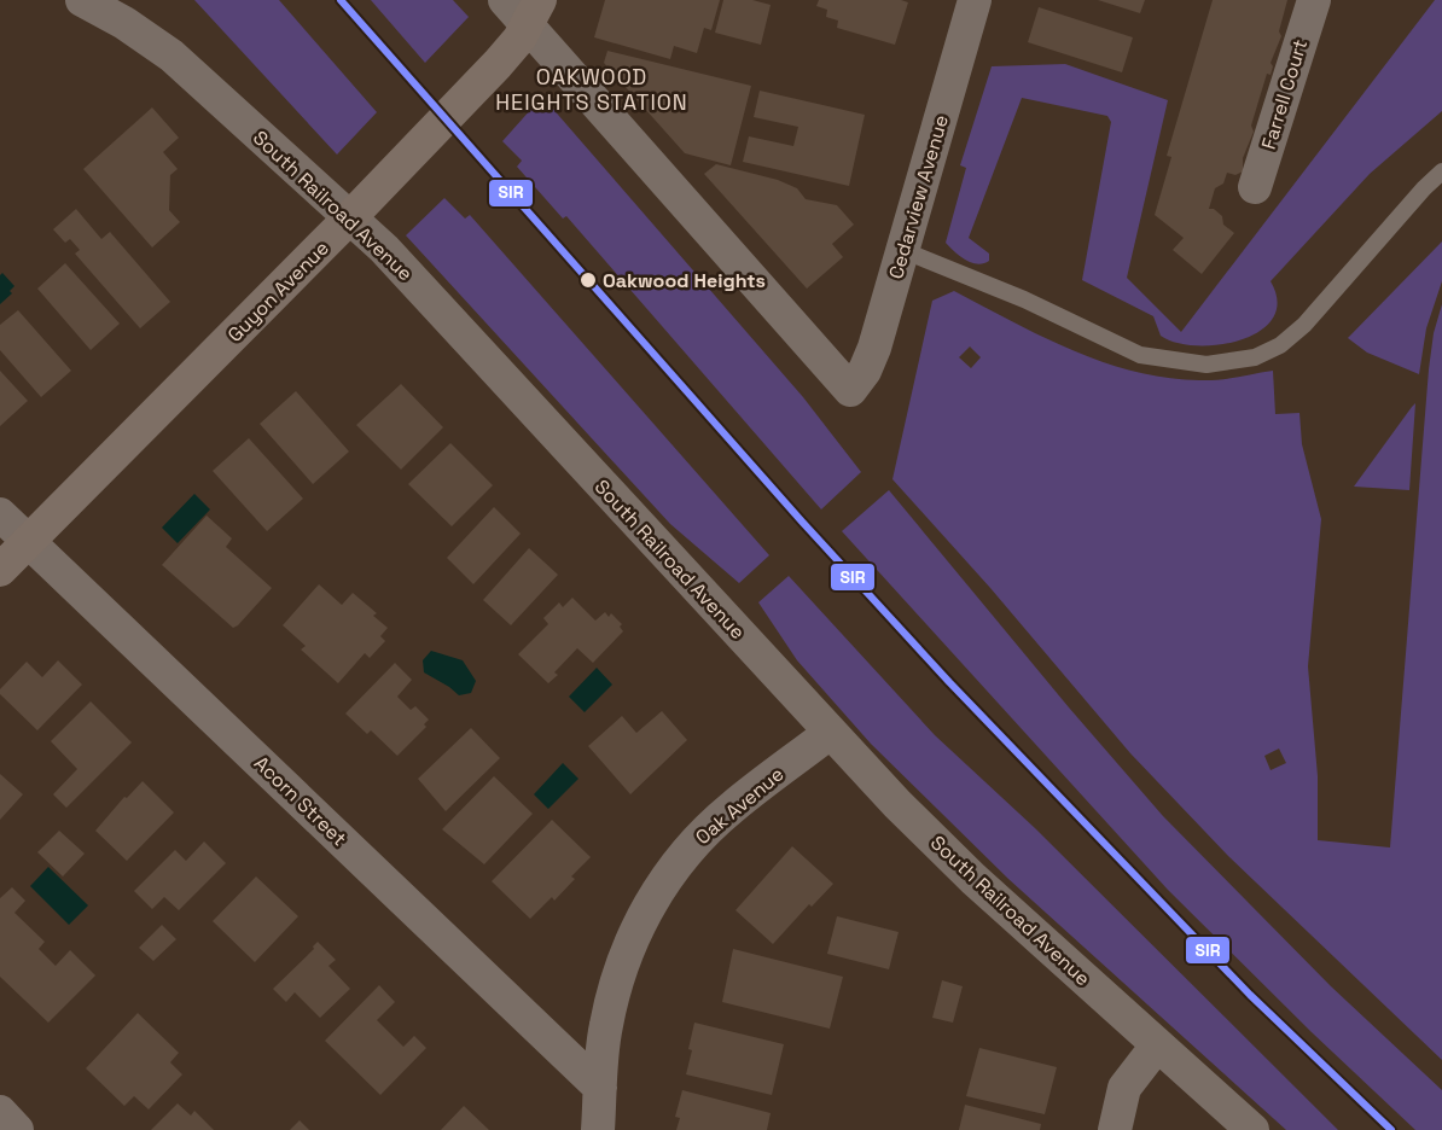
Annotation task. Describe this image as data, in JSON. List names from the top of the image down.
{
  "streets": {
    "street": [
      "Farrell Court",
      "Cedarview Avenue",
      "South Railroad Avenue",
      "Guyon Avenue",
      "Acorn Street",
      "Oak Avenue"
    ]
  },
  "crossings": [
    ["Cedarview Avenue", "Guyon Avenue"],
    ["South Railroad Avenue", "Guyon Avenue"],
    ["South Railroad Avenue", "Oak Avenue"],
    ["Guyon Avenue", "Acorn Street"],
    ["Acorn Street", "Oak Avenue"]
  ],
  "districts": ["OAKWOOD HEIGHTS STATION"],
  "places": ["Oakwood Heights"],
  "lines": ["transit line SIR"]
}
